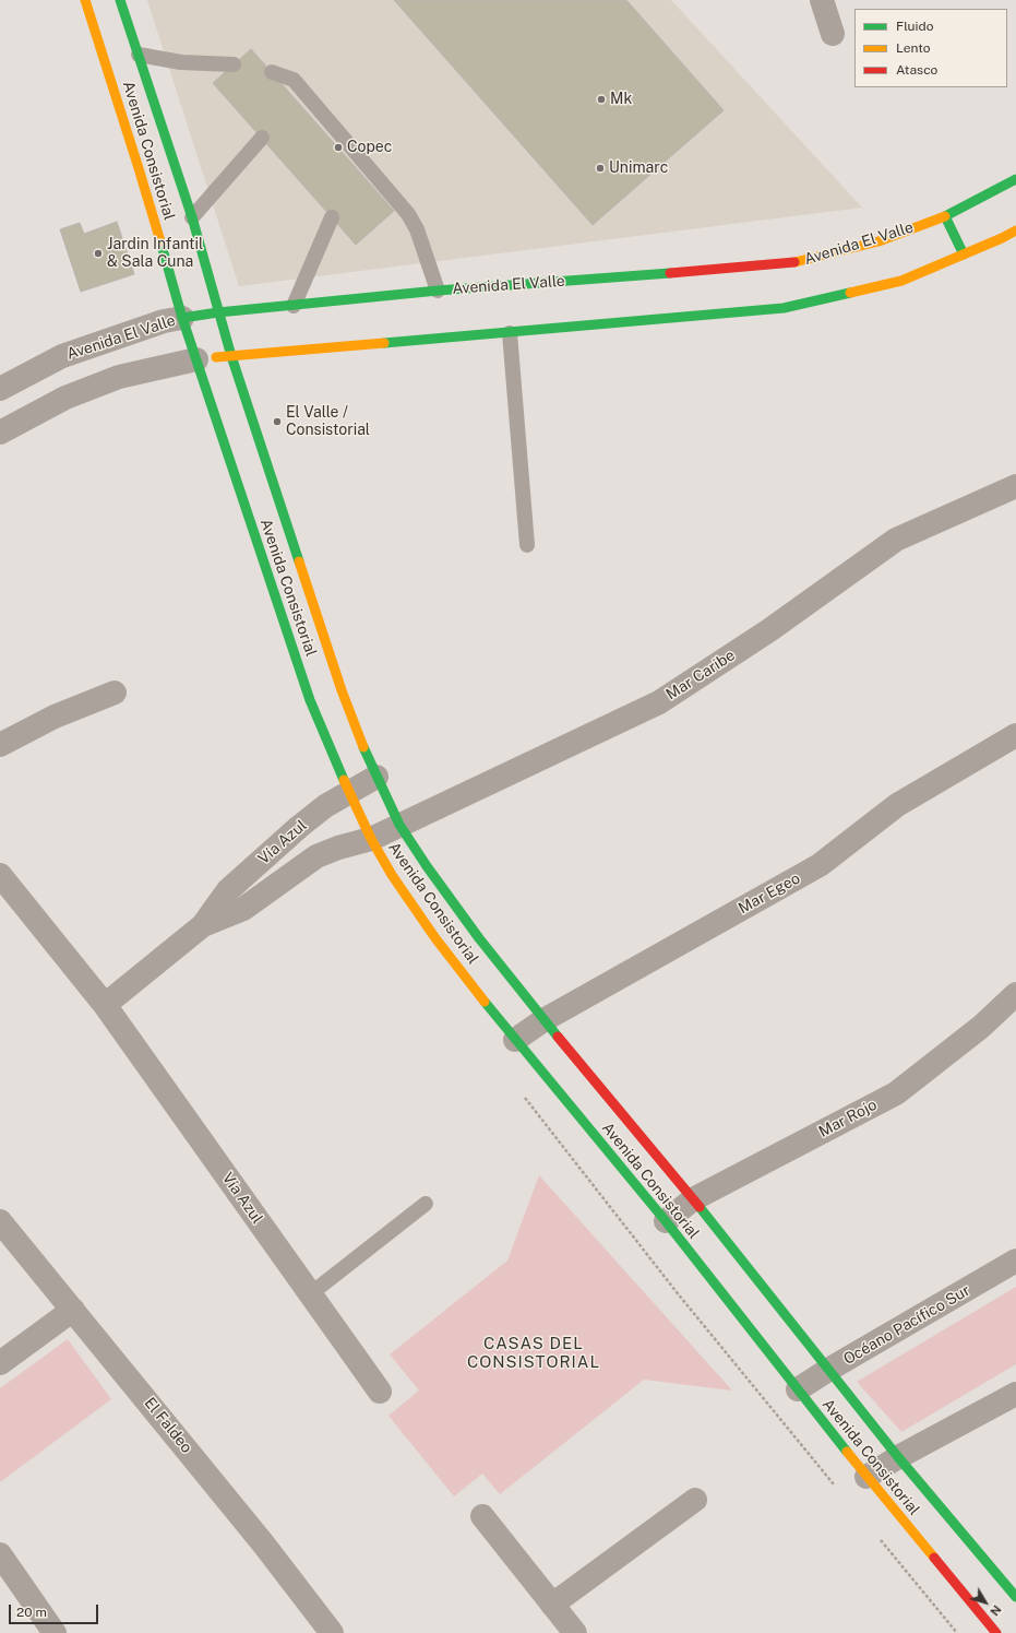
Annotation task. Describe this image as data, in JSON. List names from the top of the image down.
{
  "streets": {
    "main road": ["Avenida Consistorial", "Avenida El Valle"],
    "street": [
      "Mar Caribe",
      "Vía Azul",
      "Mar Egeo",
      "Mar Rojo",
      "Océano Pacífico Sur",
      "El Faldeo"
    ]
  },
  "crossings": [
    ["Avenida Consistorial", "Avenida El Valle"],
    ["Avenida Consistorial", "Mar Caribe"],
    ["Avenida Consistorial", "Vía Azul"],
    ["Avenida Consistorial", "Mar Egeo"],
    ["Avenida Consistorial", "Mar Rojo"],
    ["Avenida Consistorial", "Océano Pacífico Sur"],
    ["Mar Caribe", "Vía Azul"]
  ],
  "districts": ["CASAS DEL CONSISTORIAL"],
  "places": [
    "Mk",
    "Copec",
    "Unimarc",
    "Jardin Infantil & Sala Cuna",
    "El Valle / Consistorial"
  ],
  "legend": ["Fluido", "Lento", "Atasco"],
  "scale_bar": "20 m",
  "north": "bottom right"
}
